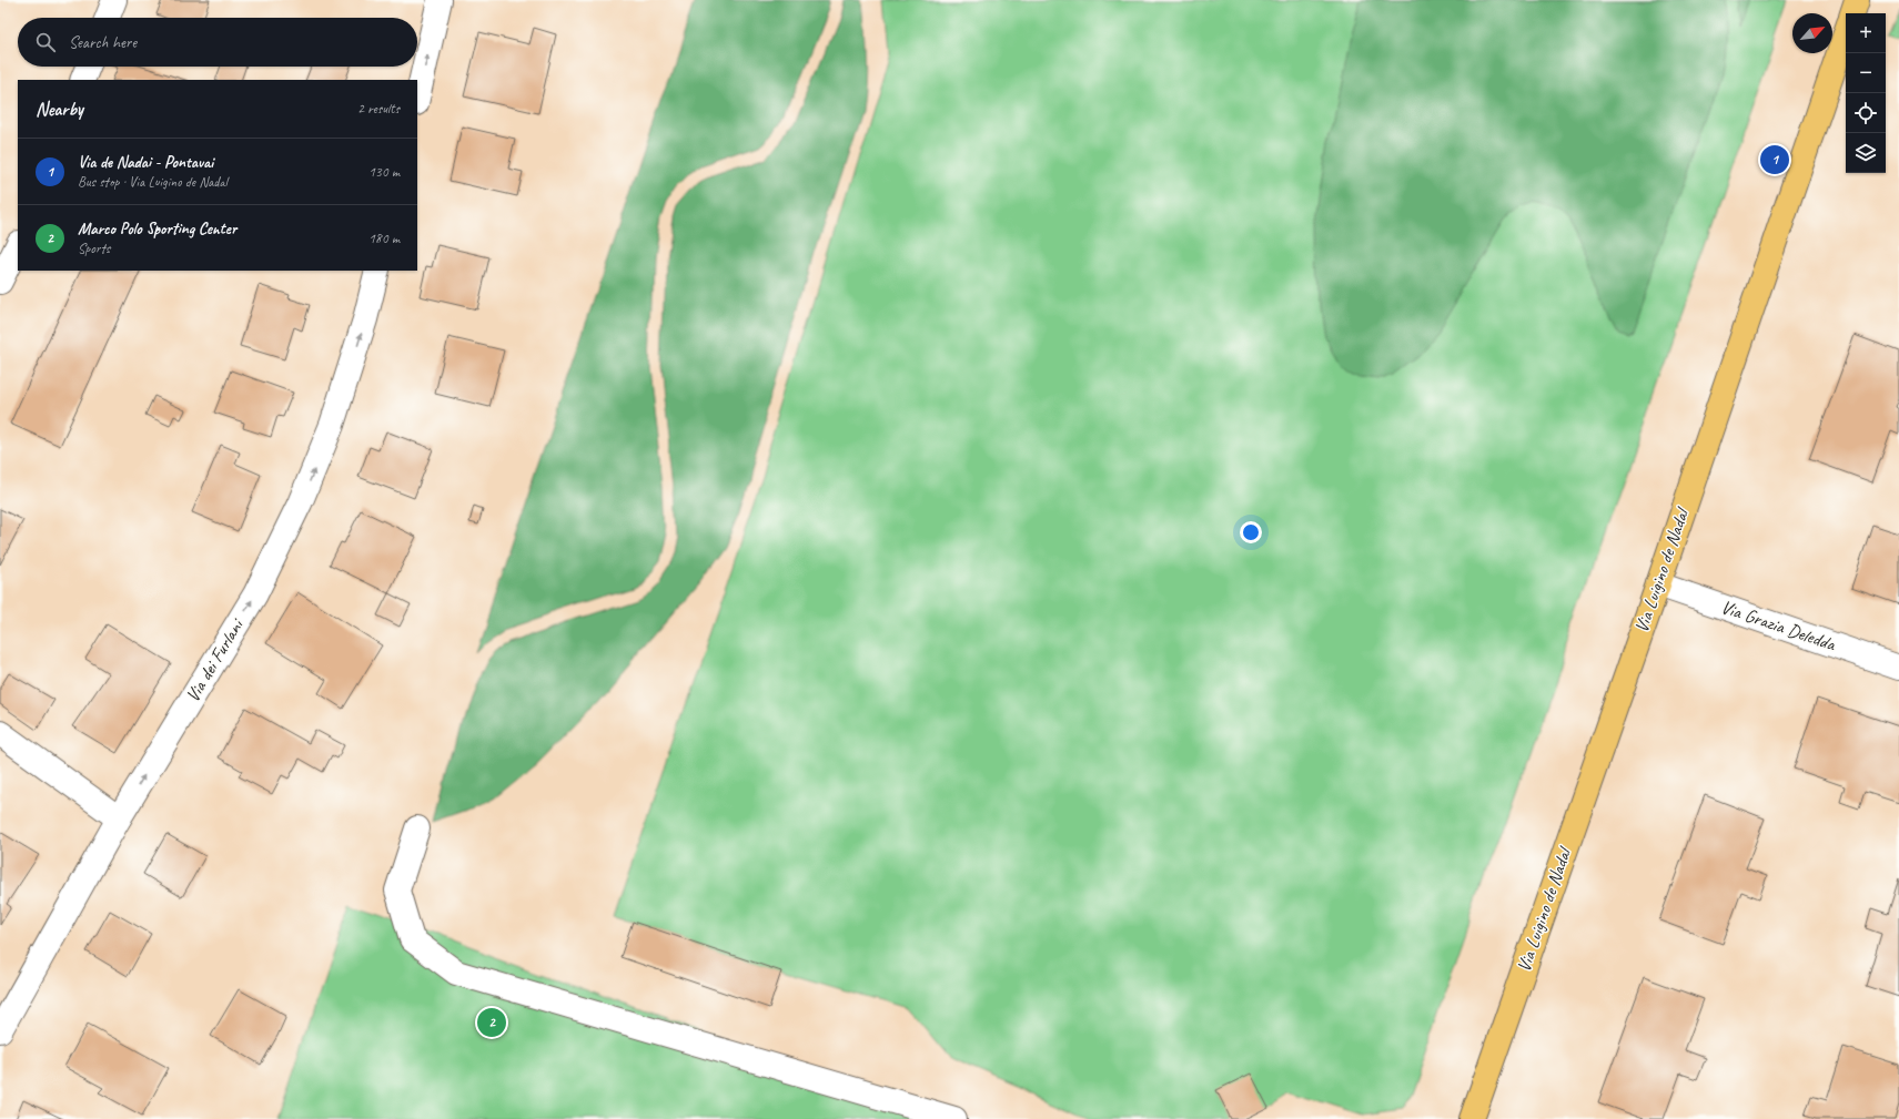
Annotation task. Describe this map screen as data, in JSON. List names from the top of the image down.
{
  "streets": {
    "main road": ["Via Luigino de Nadal"],
    "street": ["Via Grazia Deledda", "Via dei Furlani"]
  },
  "crossings": [
    ["Via Luigino de Nadal", "Via Grazia Deledda"]
  ],
  "one_way": ["Via dei Furlani"],
  "north": "top right",
  "page": {
    "map_buttons": ["+", "−"],
    "search": "Search here",
    "heading": ["Nearby", "2 results"],
    "list": [
      {
        "mark": "1",
        "name": "Via de Nadai - Pontavai",
        "note": "Bus stop · Via Luigino de Nadal",
        "value": "130 m"
      },
      {
        "mark": "2",
        "name": "Marco Polo Sporting Center",
        "note": "Sports",
        "value": "180 m"
      }
    ],
    "pins": ["1", "2"]
  }
}
